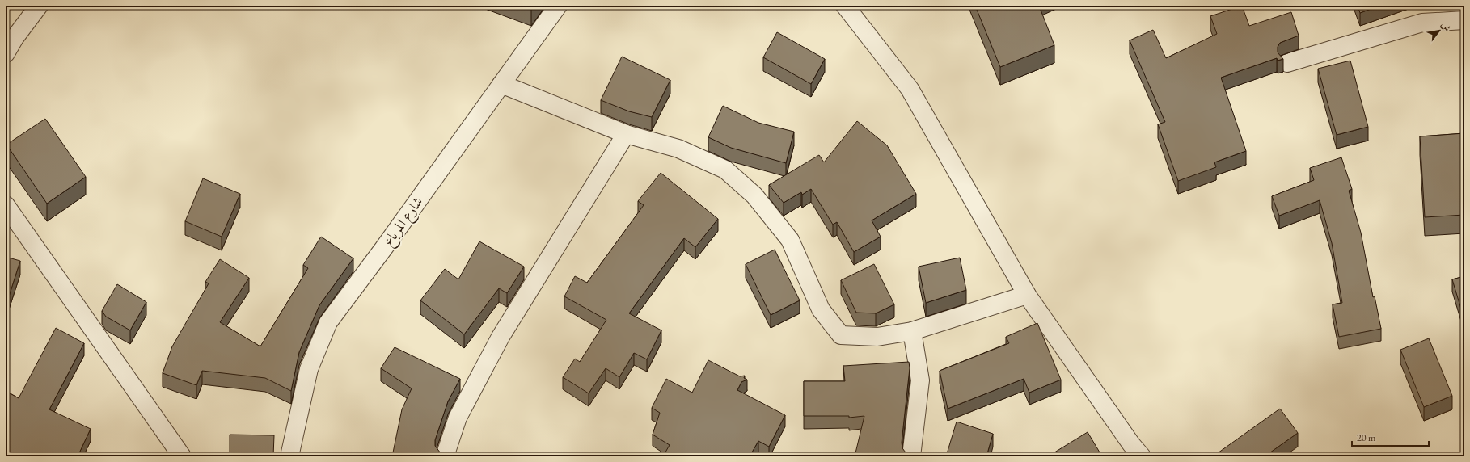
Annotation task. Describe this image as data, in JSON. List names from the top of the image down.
{
  "streets": {
    "street": ["شارع المرباع"]
  },
  "scale_bar": "20 m",
  "north": "top right"
}
